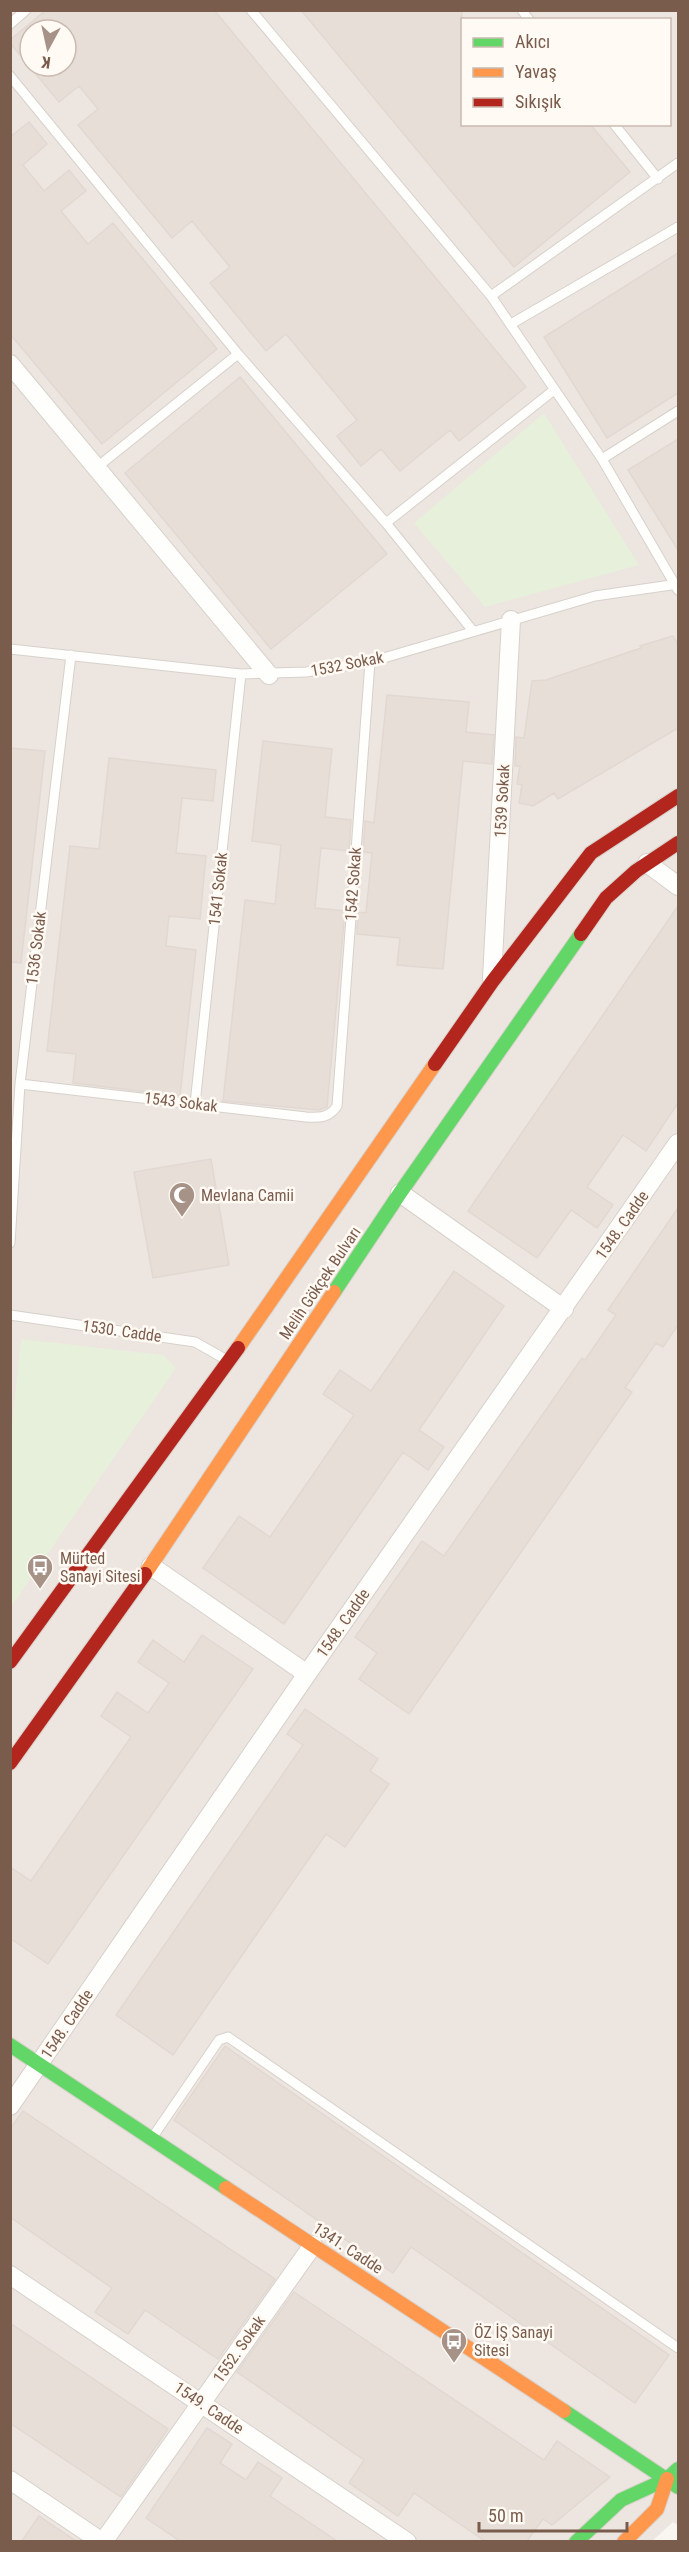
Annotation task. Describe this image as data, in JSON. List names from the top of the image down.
{
  "streets": {
    "main road": ["Melih Gökçek Bulvarı", "1341. Cadde"],
    "street": [
      "1539 Sokak",
      "1548. Cadde",
      "1552. Sokak",
      "1549. Cadde"
    ],
    "lane": [
      "1532 Sokak",
      "1542 Sokak",
      "1541 Sokak",
      "1536 Sokak",
      "1543 Sokak",
      "1530. Cadde"
    ]
  },
  "crossings": [
    ["1532 Sokak", "1539 Sokak"],
    ["1532 Sokak", "1542 Sokak"],
    ["1532 Sokak", "1541 Sokak"],
    ["1532 Sokak", "1536 Sokak"],
    ["1539 Sokak", "Melih Gökçek Bulvarı"],
    ["1542 Sokak", "1543 Sokak"],
    ["1541 Sokak", "1543 Sokak"],
    ["1536 Sokak", "1543 Sokak"],
    ["1548. Cadde", "1341. Cadde"],
    ["Melih Gökçek Bulvarı", "1530. Cadde"],
    ["1341. Cadde", "1552. Sokak"],
    ["1552. Sokak", "1549. Cadde"]
  ],
  "places": {
    "mosque": ["Mevlana Camii"],
    "bus stop": ["Mürted Sanayi Sitesi", "ÖZ İŞ Sanayi Sitesi"]
  },
  "legend": ["Akıcı", "Yavaş", "Sıkışık"],
  "scale_bar": "50 m",
  "north": "bottom"
}
